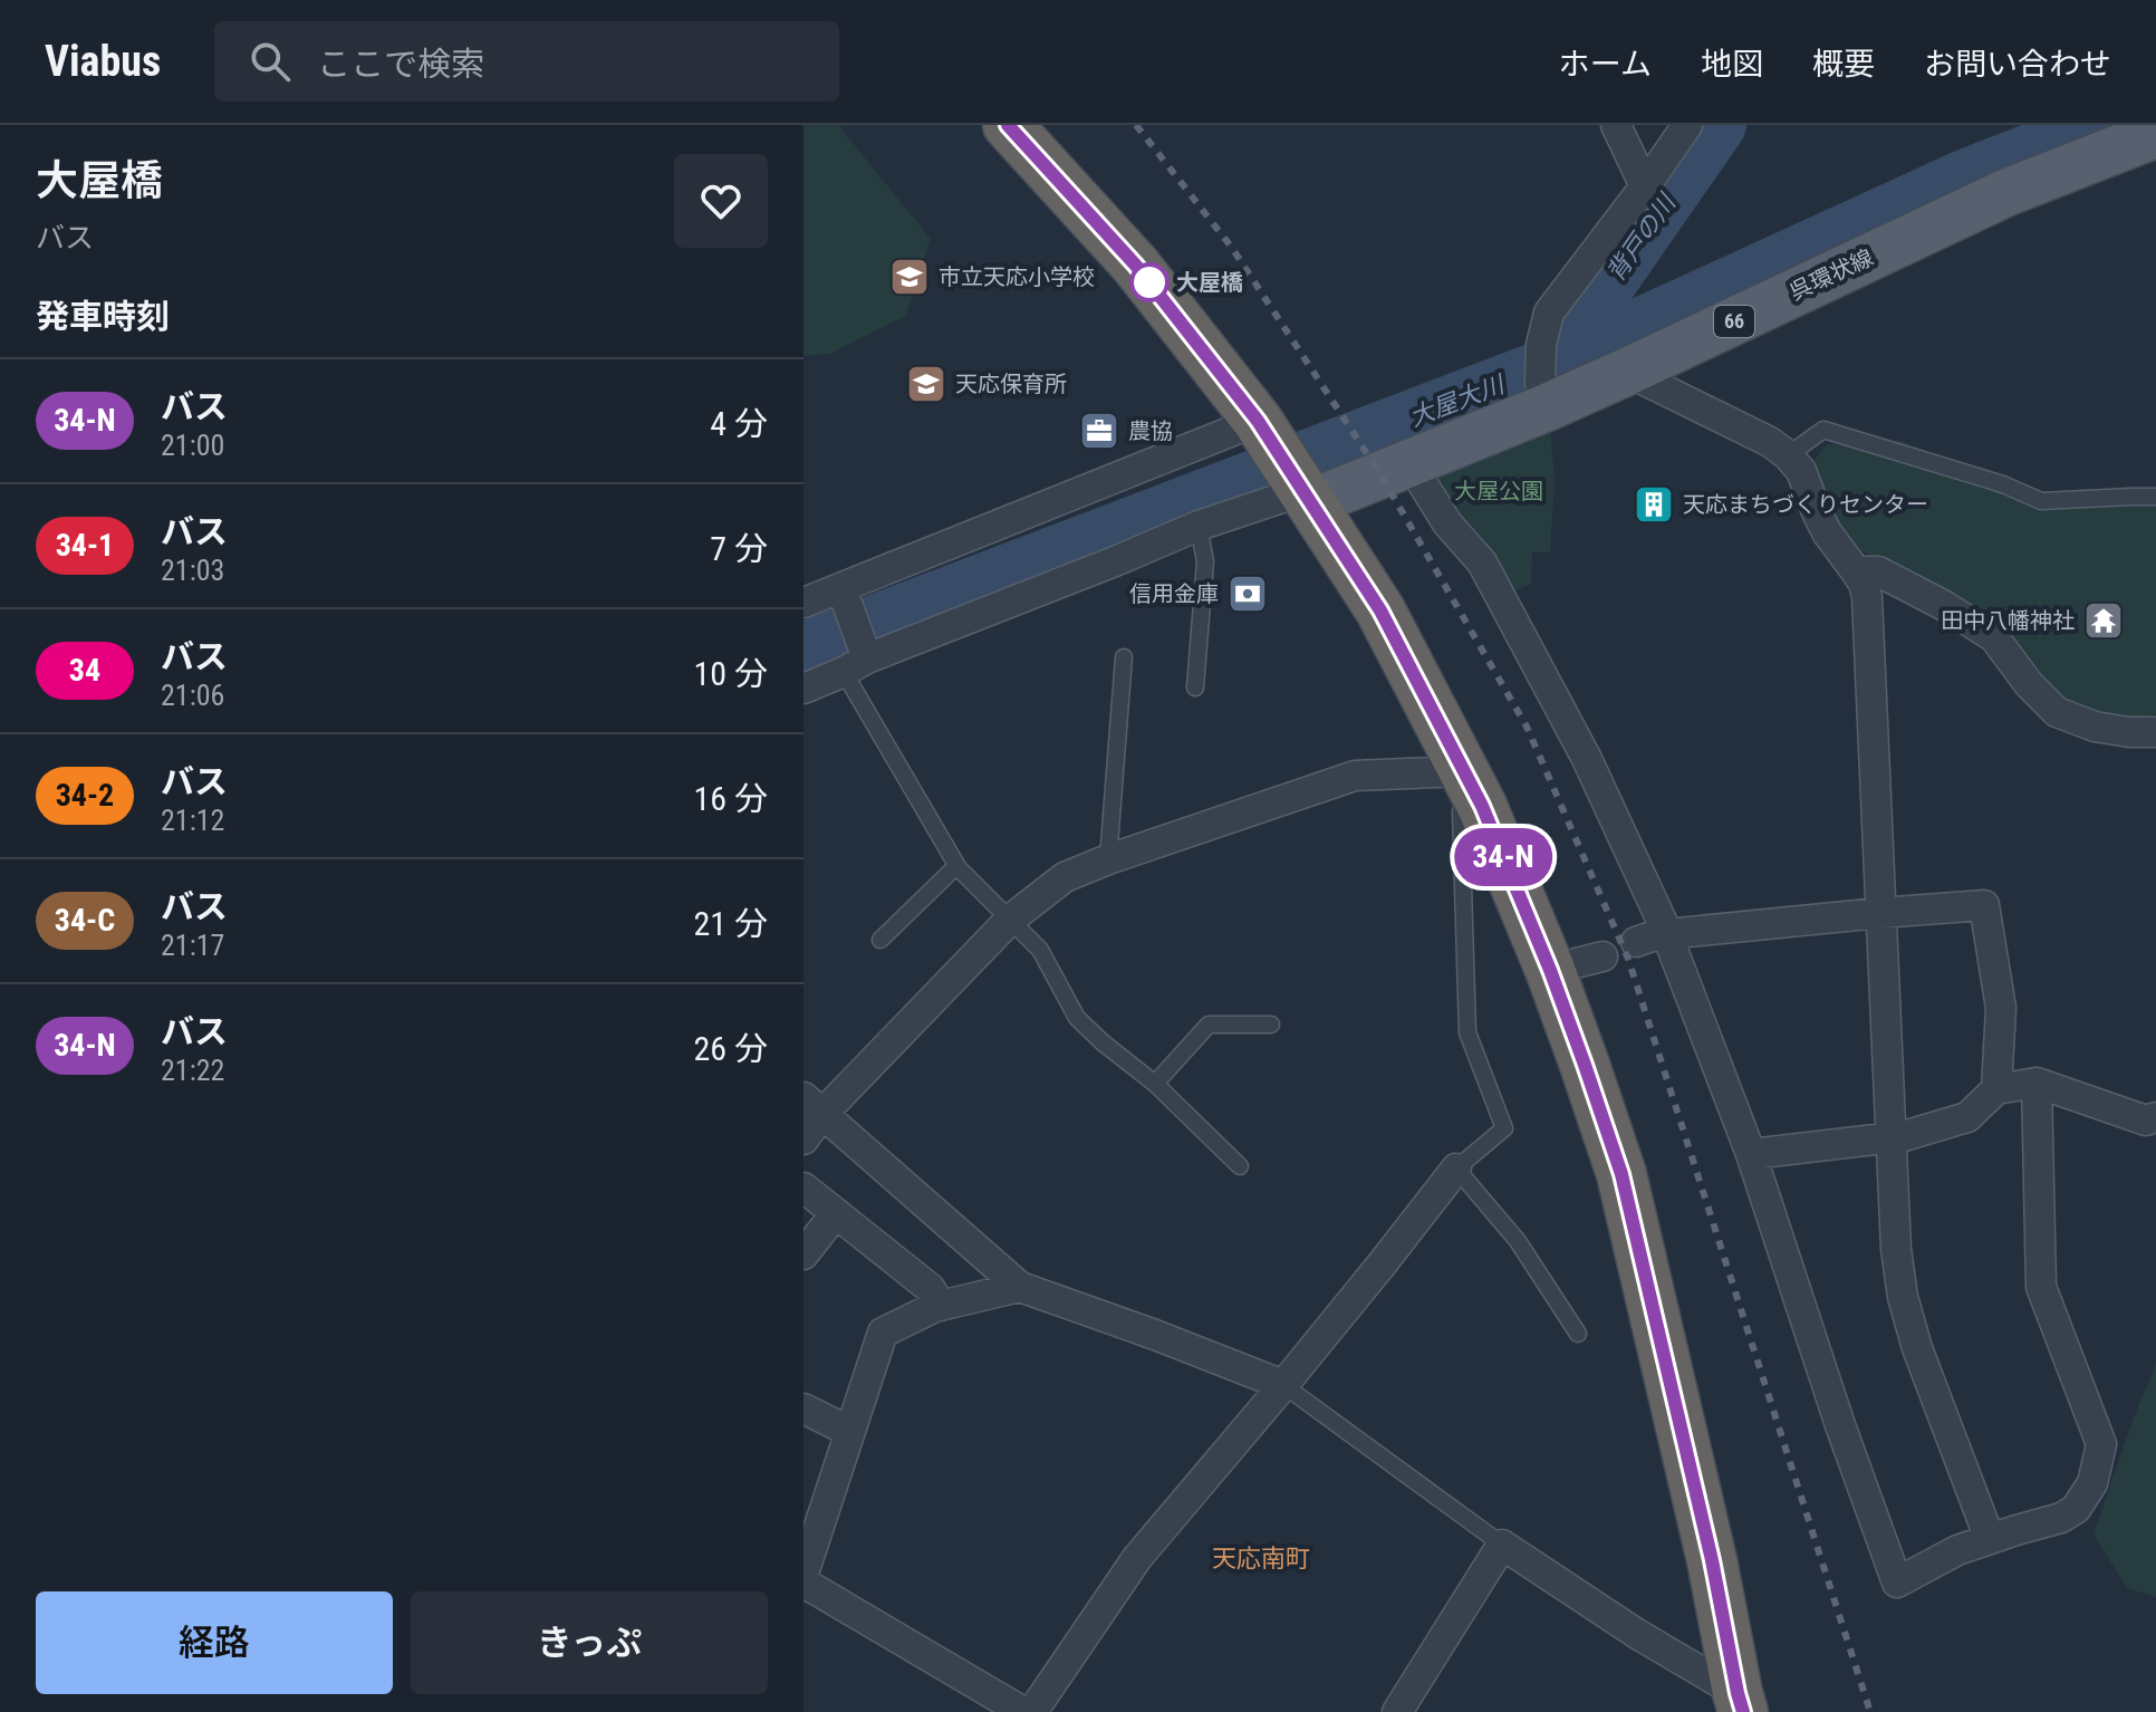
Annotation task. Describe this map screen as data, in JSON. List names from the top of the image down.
{
  "streets": {
    "main road": ["呉環状線", "66"]
  },
  "districts": ["天応南町"],
  "water": ["背戸の川", "大屋大川"],
  "parks": ["大屋公園"],
  "places": {
    "school or university": ["市立天応小学校", "天応保育所"],
    "other": ["大屋橋"],
    "office": ["農協"],
    "building": ["天応まちづくりセンター"],
    "bank": ["信用金庫"],
    "temple": ["田中八幡神社"]
  },
  "lines": ["bus line 34-N"],
  "page": {
    "header": "Viabus",
    "search": "ここで検索",
    "nav": [
      "ホーム",
      "地図",
      "概要",
      "お問い合わせ"
    ],
    "heading": [
      ["大屋橋", "バス"],
      "発車時刻"
    ],
    "on_map": "34-N",
    "list": [
      {
        "mark": "34-N",
        "name": "バス",
        "note": "21:00",
        "value": "4 分"
      },
      {
        "mark": "34-1",
        "name": "バス",
        "note": "21:03",
        "value": "7 分"
      },
      {
        "mark": "34",
        "name": "バス",
        "note": "21:06",
        "value": "10 分"
      },
      {
        "mark": "34-2",
        "name": "バス",
        "note": "21:12",
        "value": "16 分"
      },
      {
        "mark": "34-C",
        "name": "バス",
        "note": "21:17",
        "value": "21 分"
      },
      {
        "mark": "34-N",
        "name": "バス",
        "note": "21:22",
        "value": "26 分"
      }
    ],
    "buttons": ["経路", "きっぷ"]
  }
}
